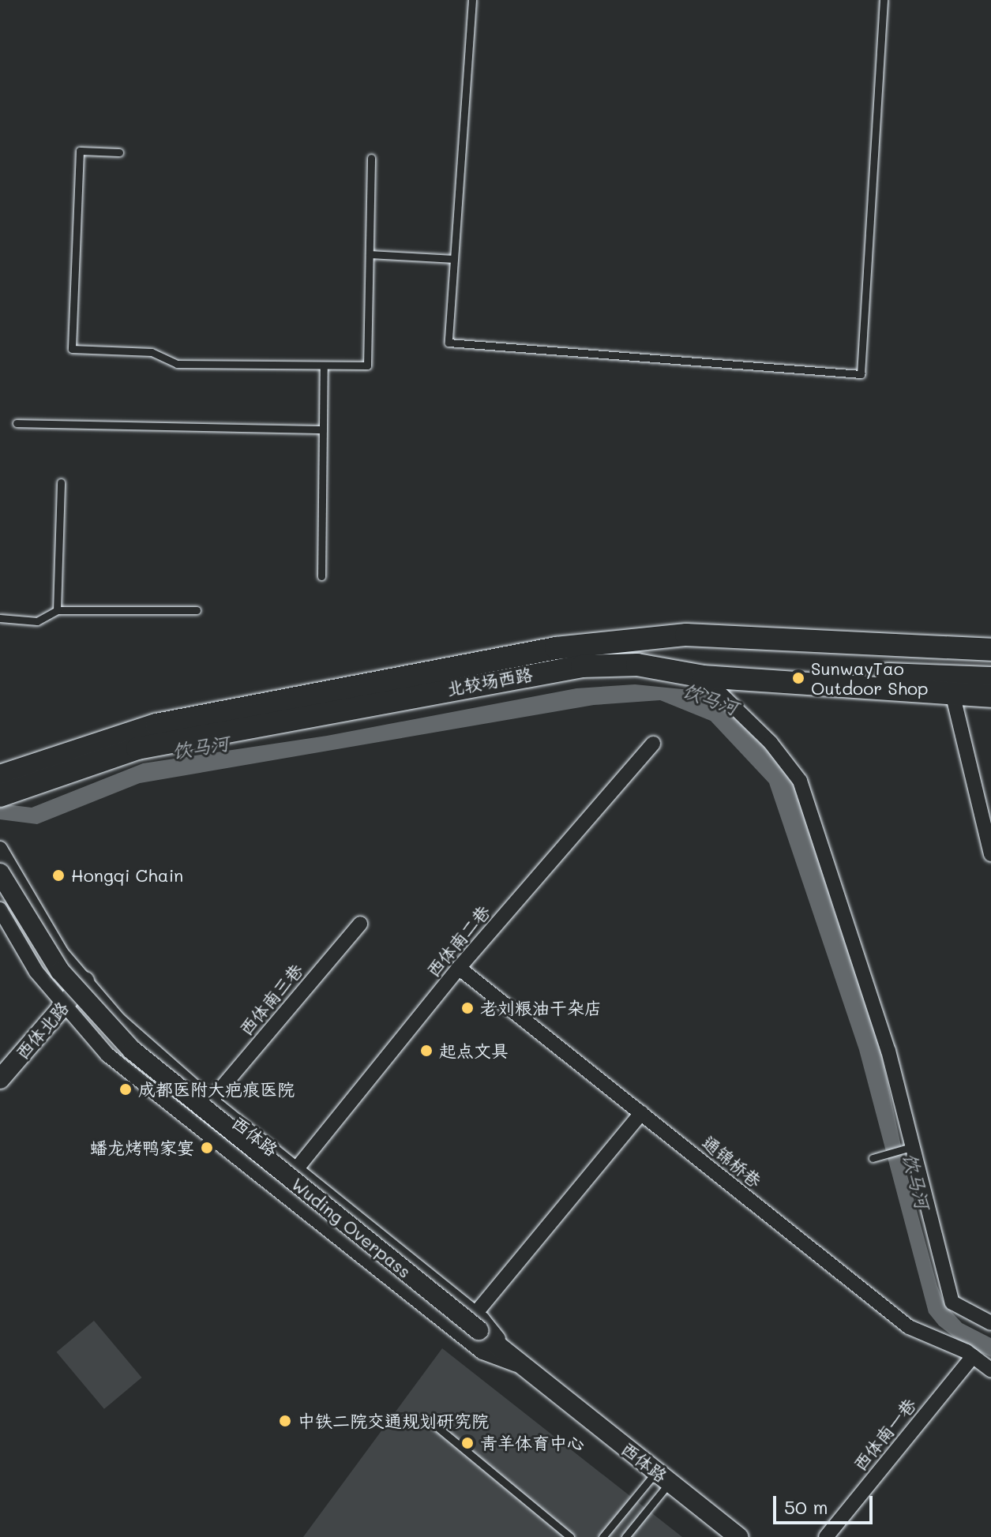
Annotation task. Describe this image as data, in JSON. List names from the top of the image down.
{
  "streets": {
    "main road": ["北较场西路"],
    "street": [
      "西体南二巷",
      "西体南三巷",
      "西体北路",
      "西体路",
      "通锦桥巷",
      "Wuding Overpass",
      "西体南一巷"
    ]
  },
  "crossings": [
    ["西体南二巷", "西体路"],
    ["西体南二巷", "通锦桥巷"],
    ["西体南三巷", "西体路"],
    ["西体北路", "西体路"],
    ["西体路", "Wuding Overpass"],
    ["通锦桥巷", "西体南一巷"]
  ],
  "water": ["饮马河"],
  "places": [
    "SunwayTao Outdoor Shop",
    "Hongqi Chain",
    "老刘粮油干杂店",
    "起点文具",
    "成都医附大疤痕医院",
    "蟠龙烤鸭家宴",
    "中铁二院交通规划研究院",
    "青羊体育中心"
  ],
  "scale_bar": "50 m"
}
